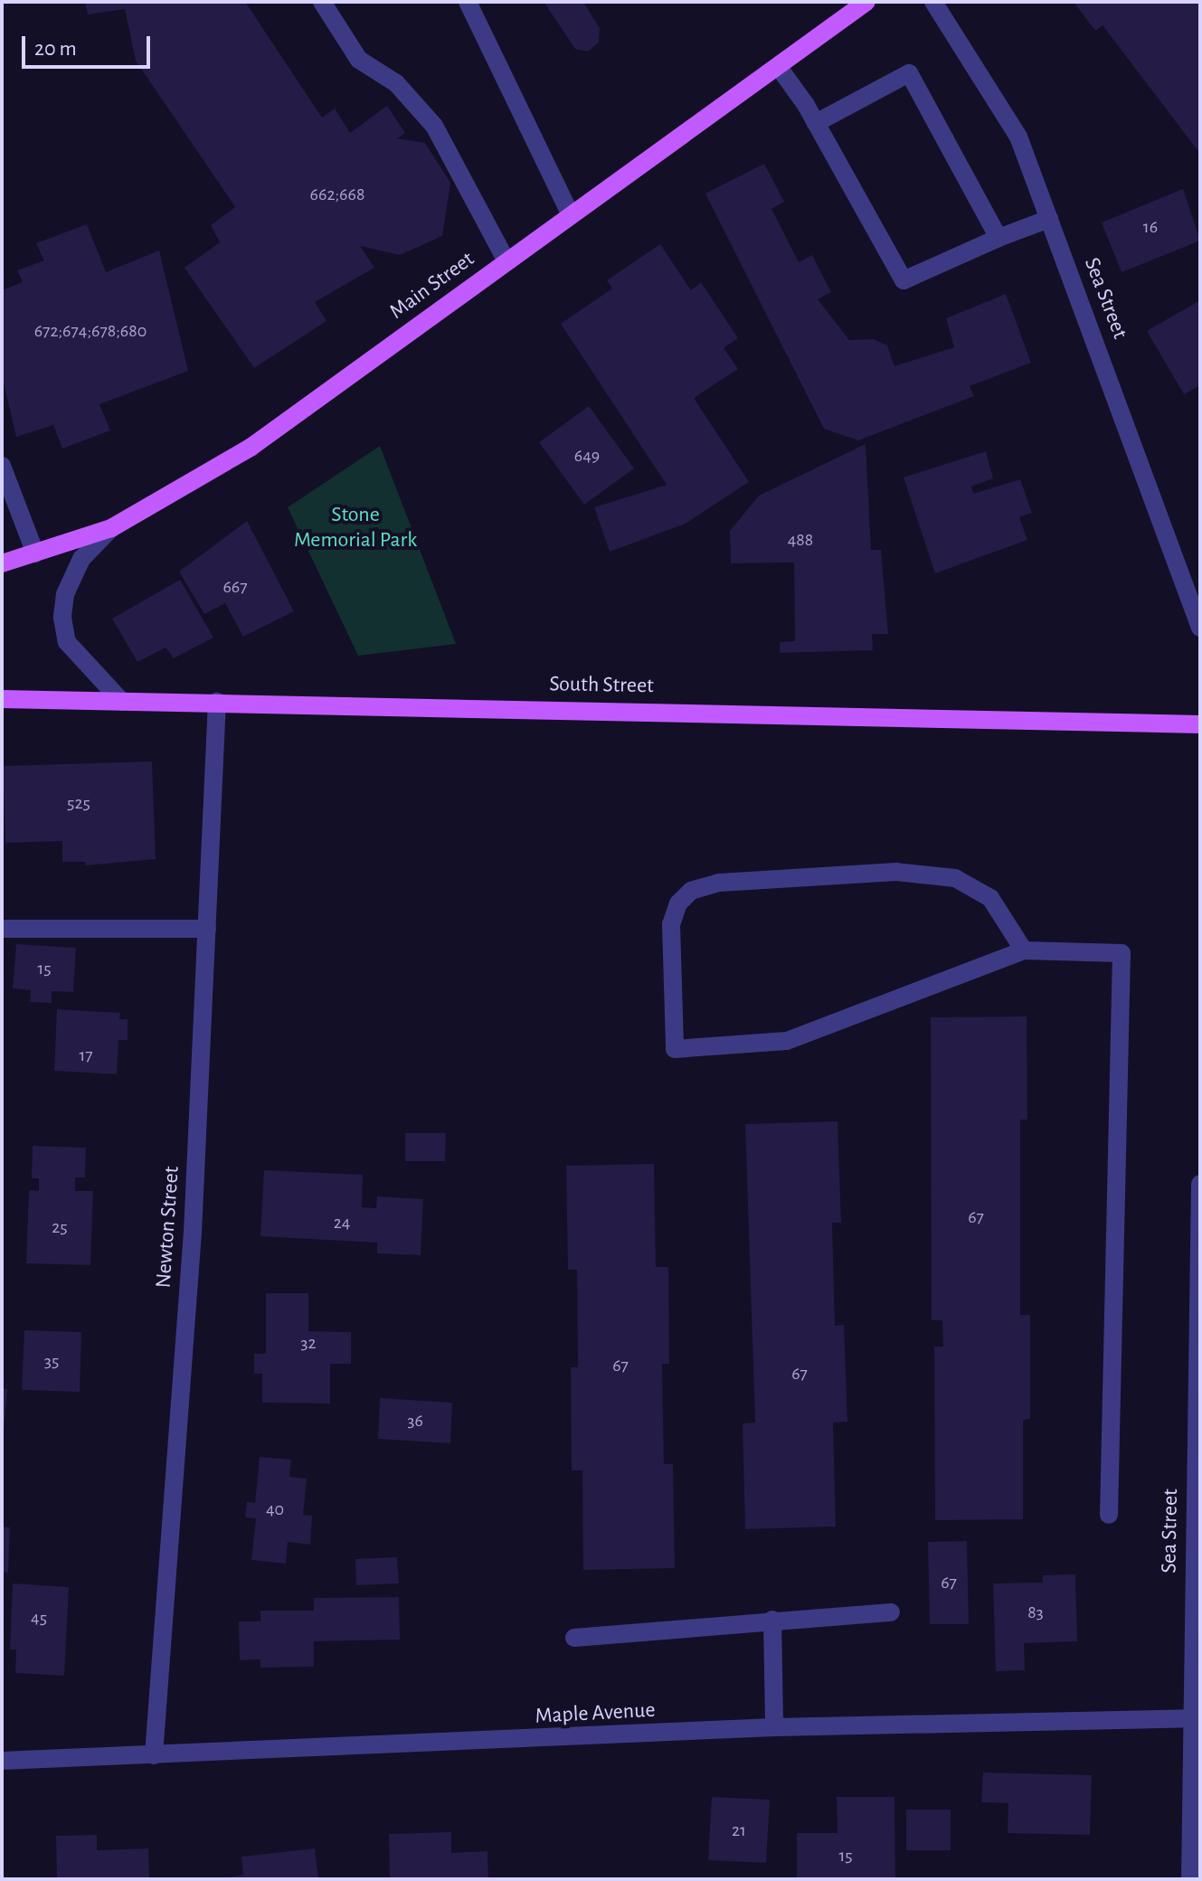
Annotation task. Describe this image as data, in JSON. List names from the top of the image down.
{
  "streets": {
    "main road": ["Main Street", "South Street"],
    "street": ["Sea Street", "Newton Street", "Maple Avenue"]
  },
  "crossings": [
    ["Sea Street", "Maple Avenue"],
    ["South Street", "Newton Street"],
    ["Newton Street", "Maple Avenue"]
  ],
  "parks": ["Stone Memorial Park"],
  "house_numbers": [
    "662;668",
    "16",
    "672;674;678;680",
    "649",
    "488",
    "667",
    "525",
    "15",
    "17",
    "67",
    "24",
    "25",
    "32",
    "35",
    "67",
    "67",
    "36",
    "40",
    "67",
    "83",
    "45",
    "21",
    "15"
  ],
  "scale_bar": "20 m"
}
